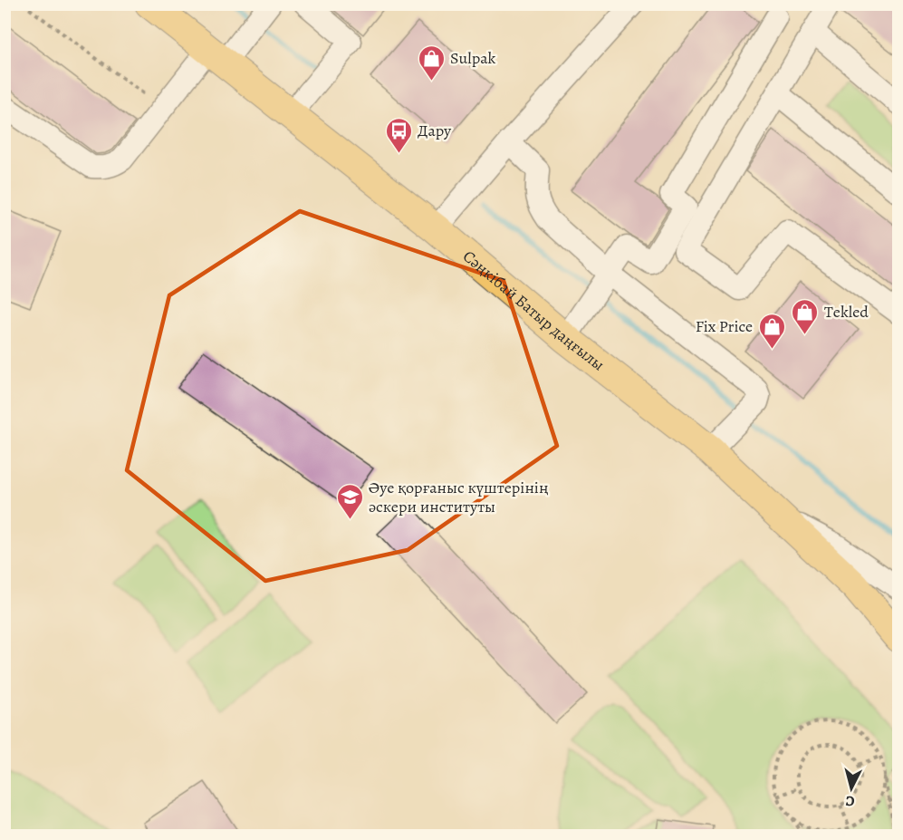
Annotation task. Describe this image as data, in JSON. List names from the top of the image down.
{
  "streets": {
    "main road": ["Сәңкібай Батыр даңғылы"]
  },
  "places": {
    "shop": ["Sulpak", "Тekled", "Fix Price"],
    "bus stop": ["Дару"],
    "school or university": ["Әуе қорғаныс күштерінің әскери институты"]
  },
  "north": "bottom"
}
